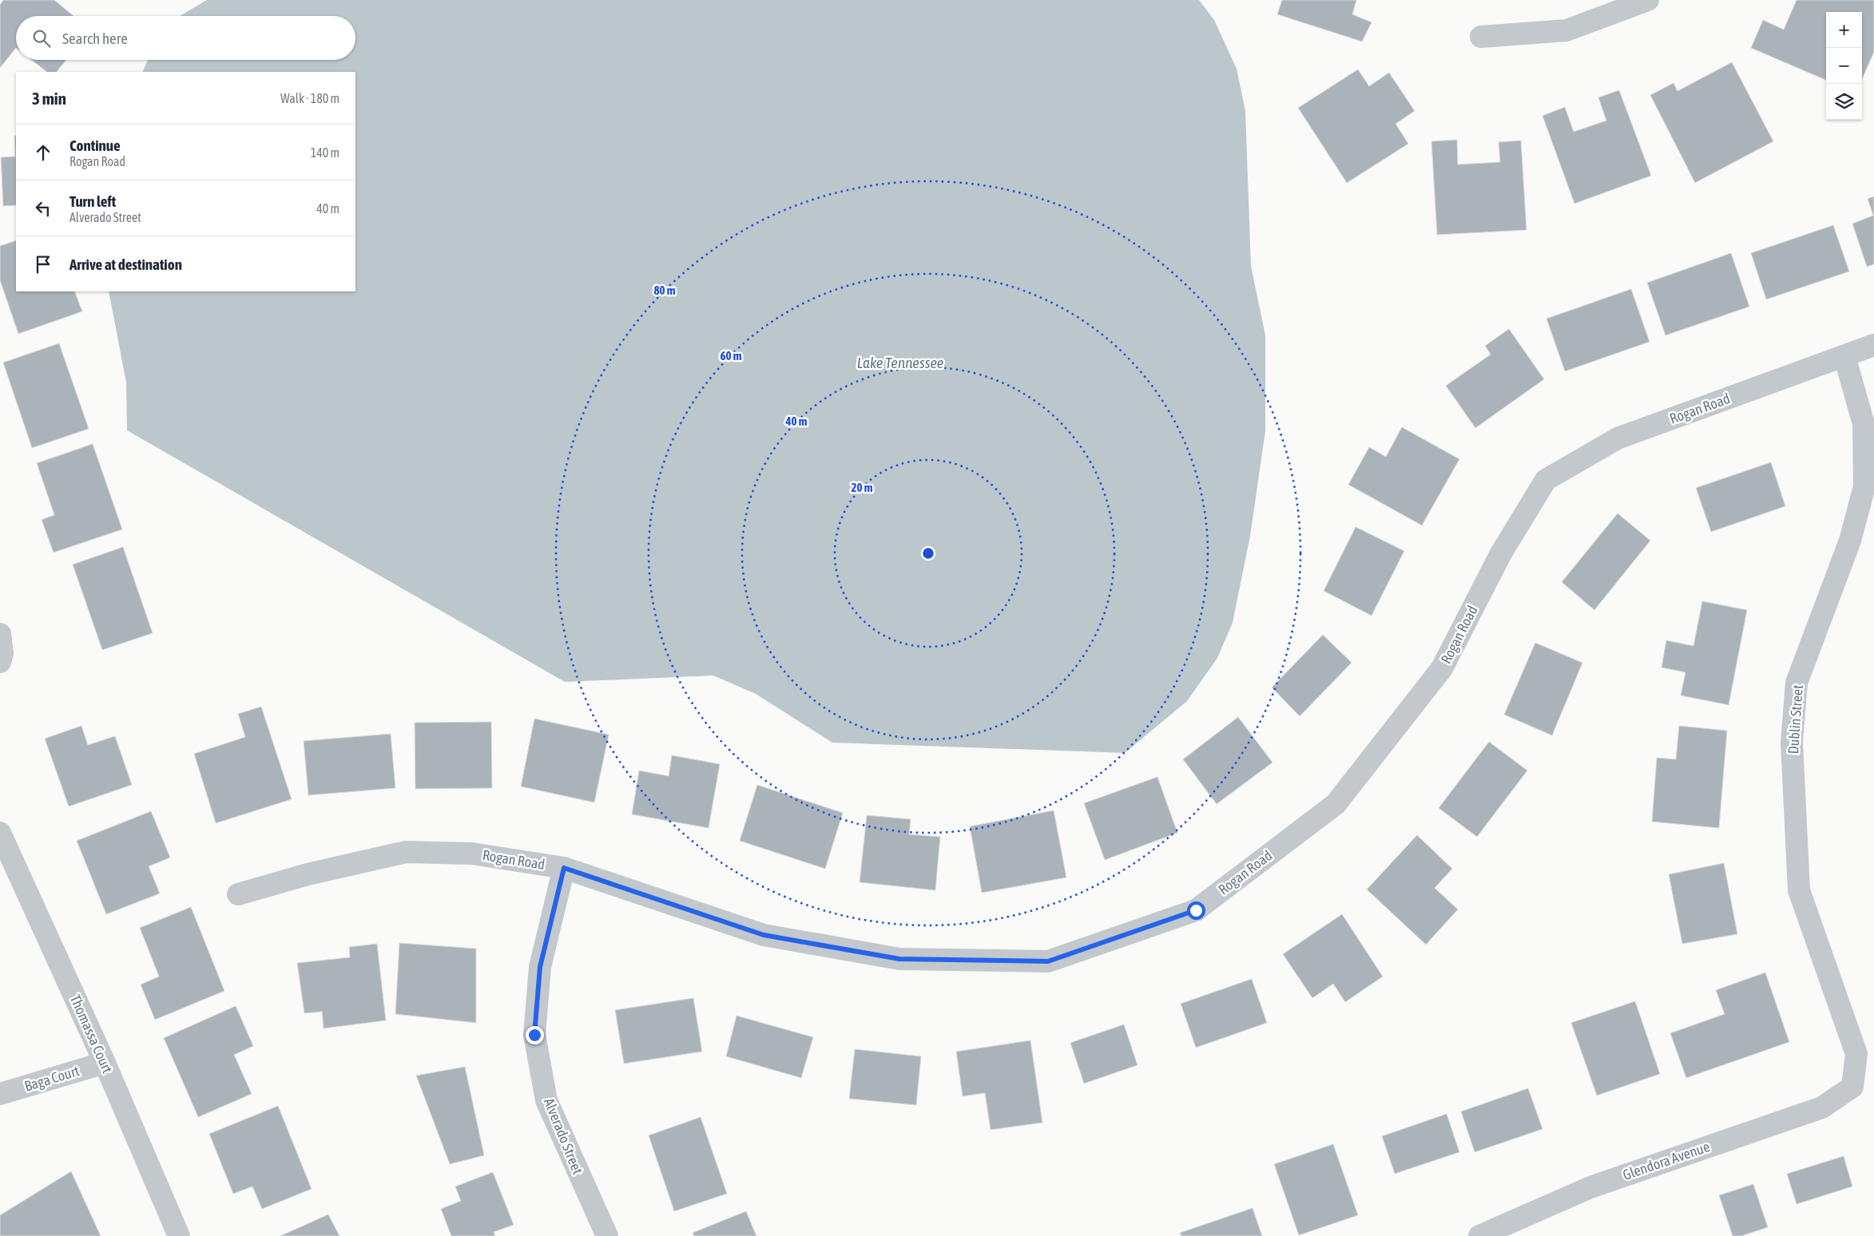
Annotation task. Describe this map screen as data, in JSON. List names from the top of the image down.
{
  "streets": {
    "street": [
      "Rogan Road",
      "Dublin Street",
      "Thomassa Court",
      "Baga Court",
      "Alverado Street",
      "Glendora Avenue"
    ]
  },
  "crossings": [
    ["Rogan Road", "Dublin Street"],
    ["Rogan Road", "Alverado Street"],
    ["Dublin Street", "Glendora Avenue"],
    ["Thomassa Court", "Baga Court"]
  ],
  "water": ["Lake Tennessee"],
  "page": {
    "map_buttons": ["+", "−"],
    "search": "Search here",
    "heading": ["3 min", "Walk · 180 m"],
    "list": [
      ["Continue", "Rogan Road", "140 m"],
      ["Turn left", "Alverado Street", "40 m"],
      "Arrive at destination"
    ]
  },
  "rings": [
    "80 m",
    "60 m",
    "40 m",
    "20 m"
  ]
}
